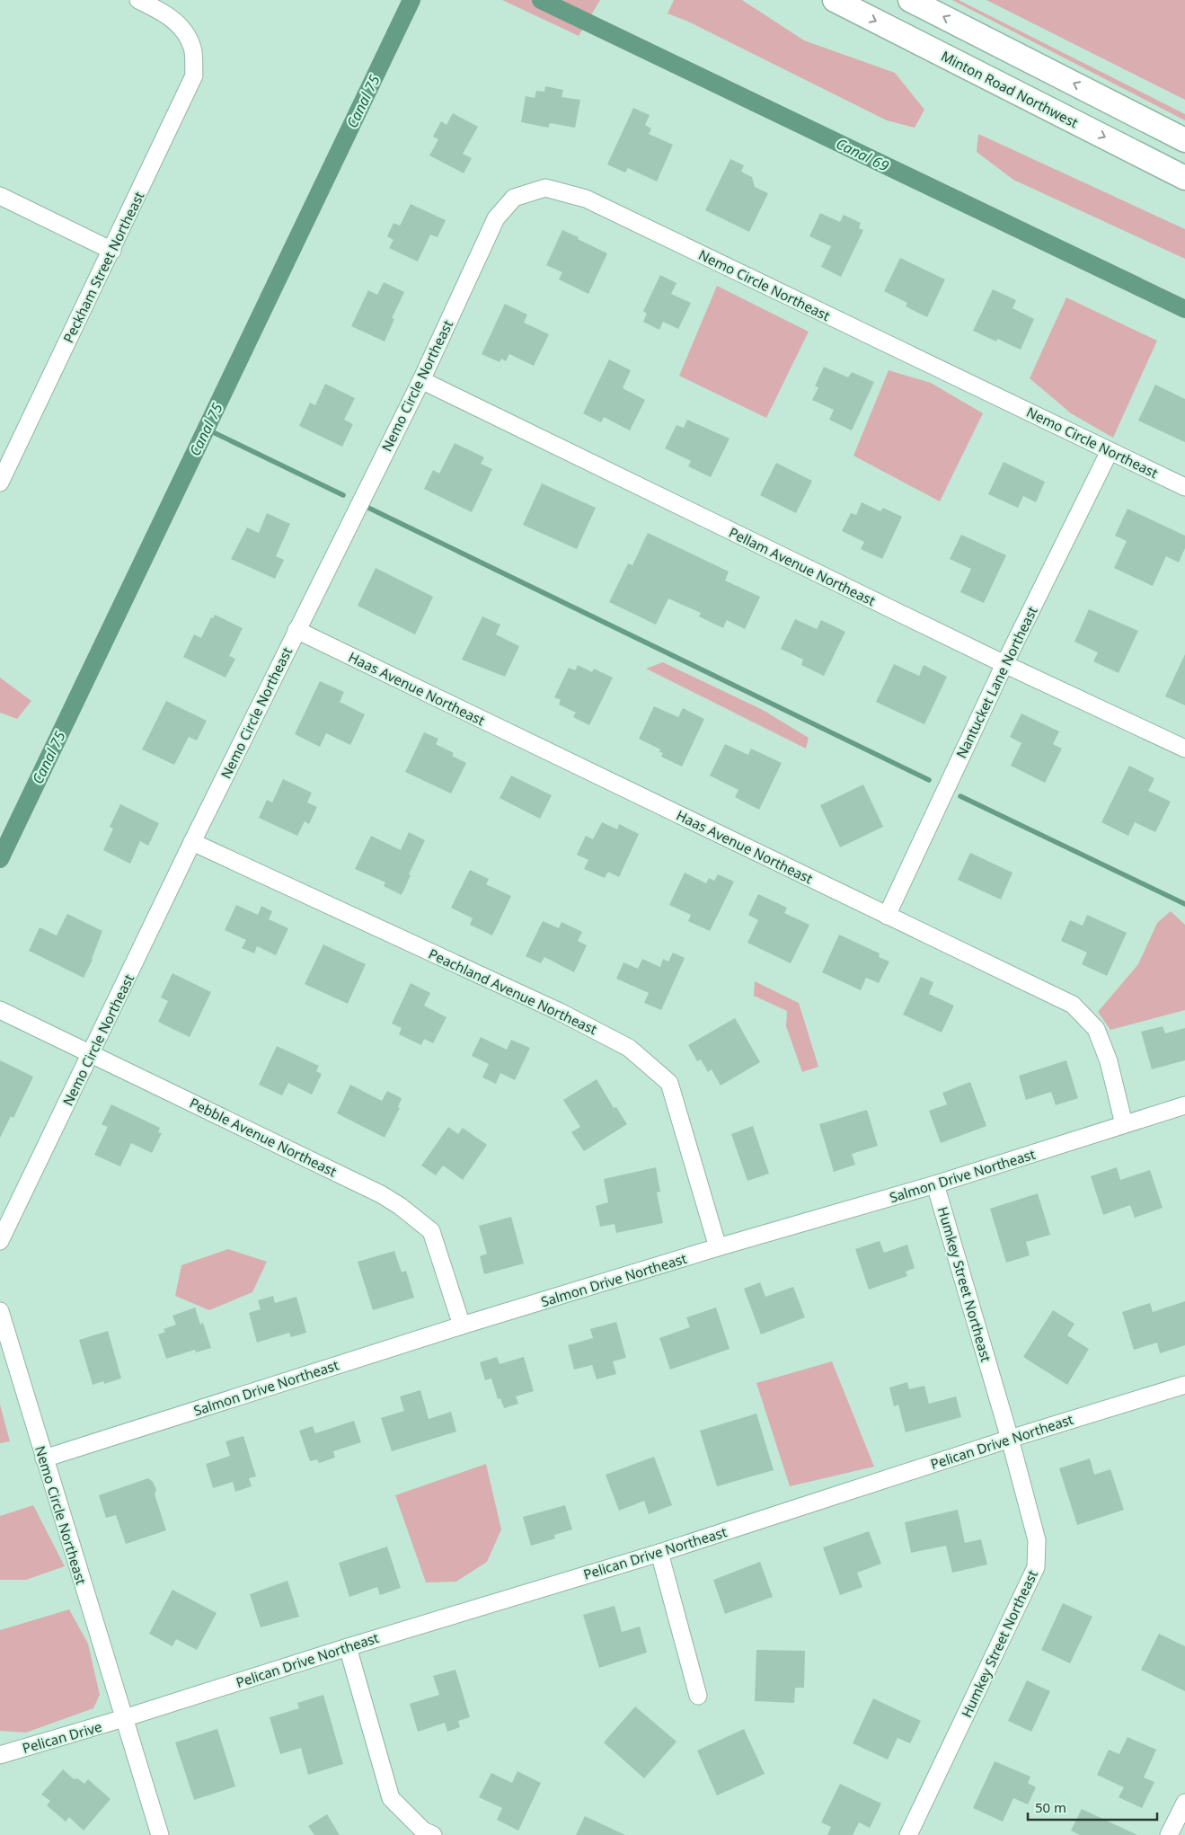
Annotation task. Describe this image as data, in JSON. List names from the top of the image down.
{
  "streets": {
    "main road": ["Minton Road Northwest"],
    "street": [
      "Peckham Street Northeast",
      "Nemo Circle Northeast",
      "Pellam Avenue Northeast",
      "Nantucket Lane Northeast",
      "Haas Avenue Northeast",
      "Peachland Avenue Northeast",
      "Pebble Avenue Northeast",
      "Salmon Drive Northeast",
      "Humkey Street Northeast",
      "Pelican Drive Northeast",
      "Pelican Drive"
    ]
  },
  "crossings": [
    ["Nemo Circle Northeast", "Pellam Avenue Northeast"],
    ["Nemo Circle Northeast", "Nantucket Lane Northeast"],
    ["Nemo Circle Northeast", "Haas Avenue Northeast"],
    ["Nemo Circle Northeast", "Peachland Avenue Northeast"],
    ["Nemo Circle Northeast", "Pebble Avenue Northeast"],
    ["Nemo Circle Northeast", "Salmon Drive Northeast"],
    ["Nemo Circle Northeast", "Pelican Drive Northeast"],
    ["Nemo Circle Northeast", "Pelican Drive"],
    ["Pellam Avenue Northeast", "Nantucket Lane Northeast"],
    ["Nantucket Lane Northeast", "Haas Avenue Northeast"],
    ["Haas Avenue Northeast", "Salmon Drive Northeast"],
    ["Peachland Avenue Northeast", "Salmon Drive Northeast"],
    ["Pebble Avenue Northeast", "Salmon Drive Northeast"],
    ["Salmon Drive Northeast", "Humkey Street Northeast"],
    ["Humkey Street Northeast", "Pelican Drive Northeast"],
    ["Pelican Drive Northeast", "Pelican Drive"]
  ],
  "water": ["Canal 75", "Canal 69"],
  "scale_bar": "50 m"
}
